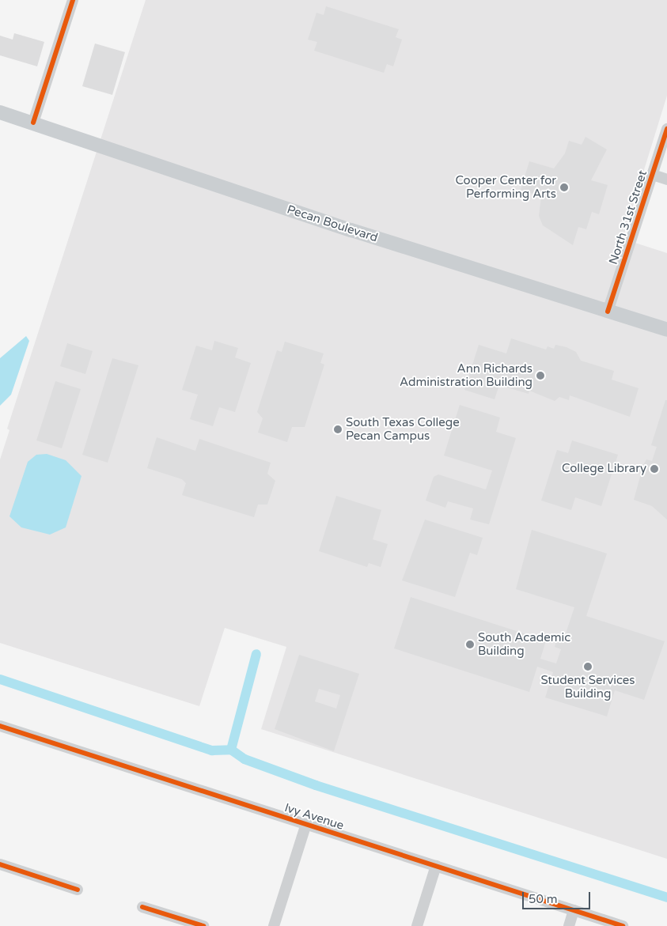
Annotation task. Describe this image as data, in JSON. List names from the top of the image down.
{
  "streets": {
    "main road": ["Pecan Boulevard"],
    "street": ["North 31st Street", "Ivy Avenue"]
  },
  "crossings": [
    ["North 31st Street", "Pecan Boulevard"]
  ],
  "places": [
    "Cooper Center for Performing Arts",
    "Ann Richards Administration Building",
    "South Texas College Pecan Campus",
    "College Library",
    "South Academic Building",
    "Student Services Building"
  ],
  "scale_bar": "50 m"
}
